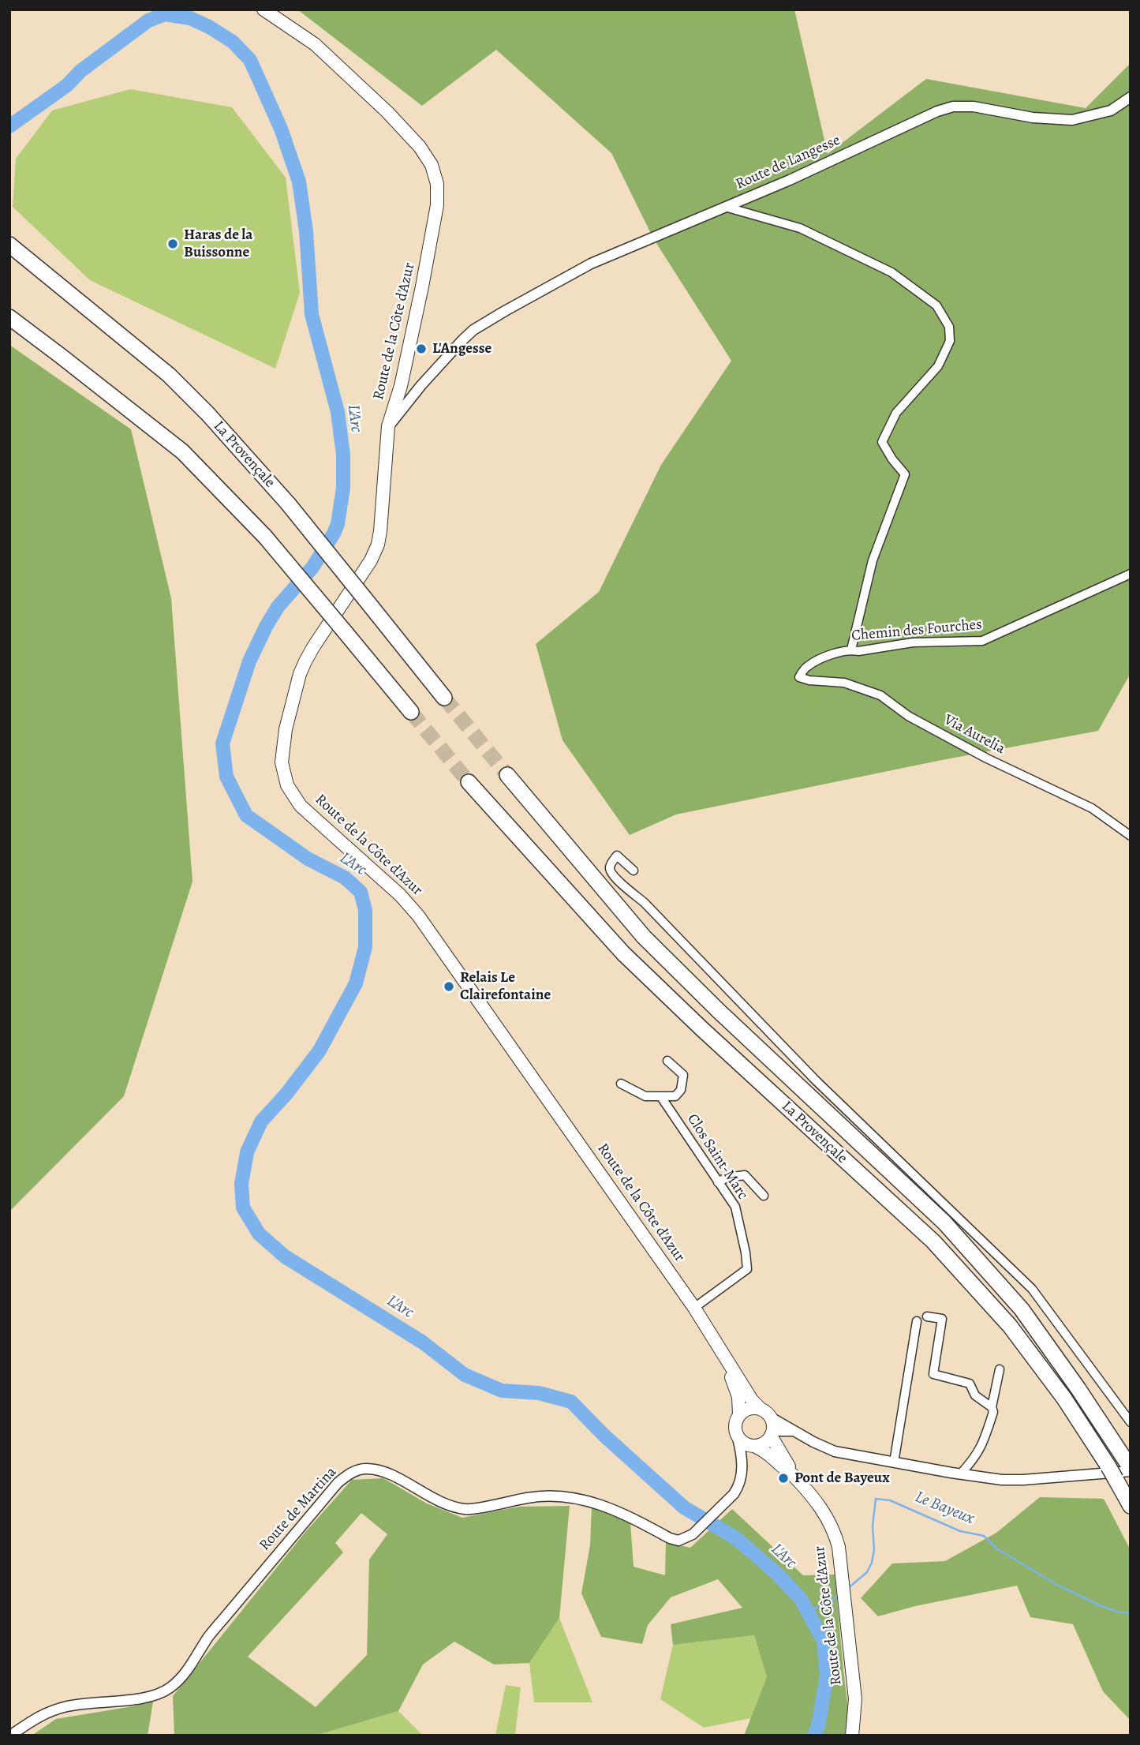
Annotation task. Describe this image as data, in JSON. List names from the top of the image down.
{
  "streets": {
    "highway": ["La Provençale"],
    "main road": ["Route de la Côte d'Azur"],
    "street": [
      "Route de Langesse",
      "Chemin des Fourches",
      "Via Aurelia",
      "Clos Saint-Marc",
      "Route de Martina"
    ]
  },
  "crossings": [
    ["Route de Langesse", "Route de la Côte d'Azur"],
    ["Route de la Côte d'Azur", "Clos Saint-Marc"],
    ["Route de la Côte d'Azur", "Route de Martina"],
    ["Chemin des Fourches", "Via Aurelia"]
  ],
  "water": ["L'Arc", "Le Bayeux"],
  "places": [
    "Haras de la Buissonne",
    "L'Angesse",
    "Relais Le Clairefontaine",
    "Pont de Bayeux"
  ]
}
